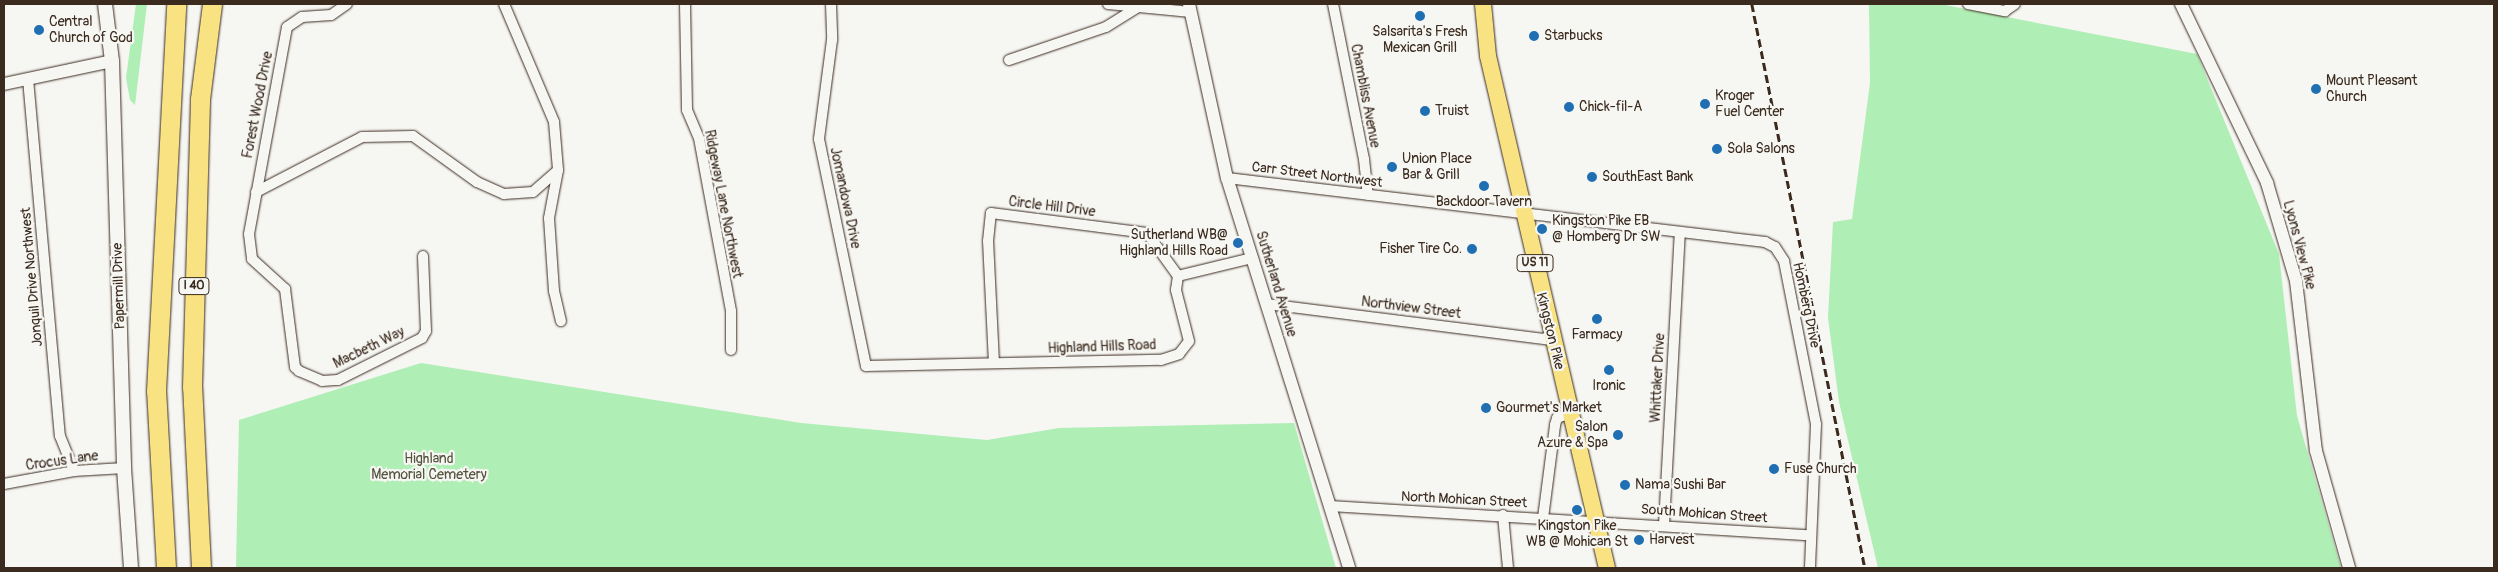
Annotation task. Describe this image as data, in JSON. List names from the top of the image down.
{
  "streets": {
    "highway": ["I 40"],
    "main road": ["US 11", "Papermill Drive", "Kingston Pike"],
    "street": [
      "Chambliss Avenue",
      "Forest Wood Drive",
      "Carr Street Northwest",
      "Jomandowa Drive",
      "Ridgeway Lane Northwest",
      "Circle Hill Drive",
      "Lyons View Pike",
      "Jonquil Drive Northwest",
      "Sutherland Avenue",
      "Homberg Drive",
      "Northview Street",
      "Highland Hills Road",
      "Macbeth Way",
      "Whittaker Drive",
      "Crocus Lane",
      "North Mohican Street",
      "South Mohican Street"
    ]
  },
  "crossings": [
    ["Chambliss Avenue", "Carr Street Northwest"],
    ["Forest Wood Drive", "Macbeth Way"],
    ["Carr Street Northwest", "Sutherland Avenue"],
    ["Carr Street Northwest", "Homberg Drive"],
    ["Carr Street Northwest", "Kingston Pike"],
    ["Jomandowa Drive", "Highland Hills Road"],
    ["Circle Hill Drive", "Highland Hills Road"],
    ["Jonquil Drive Northwest", "Crocus Lane"],
    ["Sutherland Avenue", "Northview Street"],
    ["Sutherland Avenue", "North Mohican Street"],
    ["Papermill Drive", "Crocus Lane"],
    ["Homberg Drive", "Kingston Pike"],
    ["Homberg Drive", "Whittaker Drive"],
    ["Homberg Drive", "South Mohican Street"],
    ["Northview Street", "Kingston Pike"],
    ["Kingston Pike", "North Mohican Street"],
    ["Kingston Pike", "South Mohican Street"],
    ["Whittaker Drive", "South Mohican Street"],
    ["North Mohican Street", "South Mohican Street"]
  ],
  "parks": ["Highland Memorial Cemetery"],
  "places": [
    "Salsarita's Fresh Mexican Grill",
    "Central Church of God",
    "Starbucks",
    "Mount Pleasant Church",
    "Kroger Fuel Center",
    "Chick-fil-A",
    "Truist",
    "Sola Salons",
    "Union Place Bar & Grill",
    "SouthEast Bank",
    "Backdoor Tavern",
    "Kingston Pike EB @ Homberg Dr SW",
    "Sutherland WB@ Highland Hills Road",
    "Fisher Tire Co.",
    "Farmacy",
    "Ironic",
    "Gourmet's Market",
    "Salon Azure & Spa",
    "Fuse Church",
    "Nama Sushi Bar",
    "Kingston Pike WB @ Mohican St",
    "Harvest"
  ]
}
